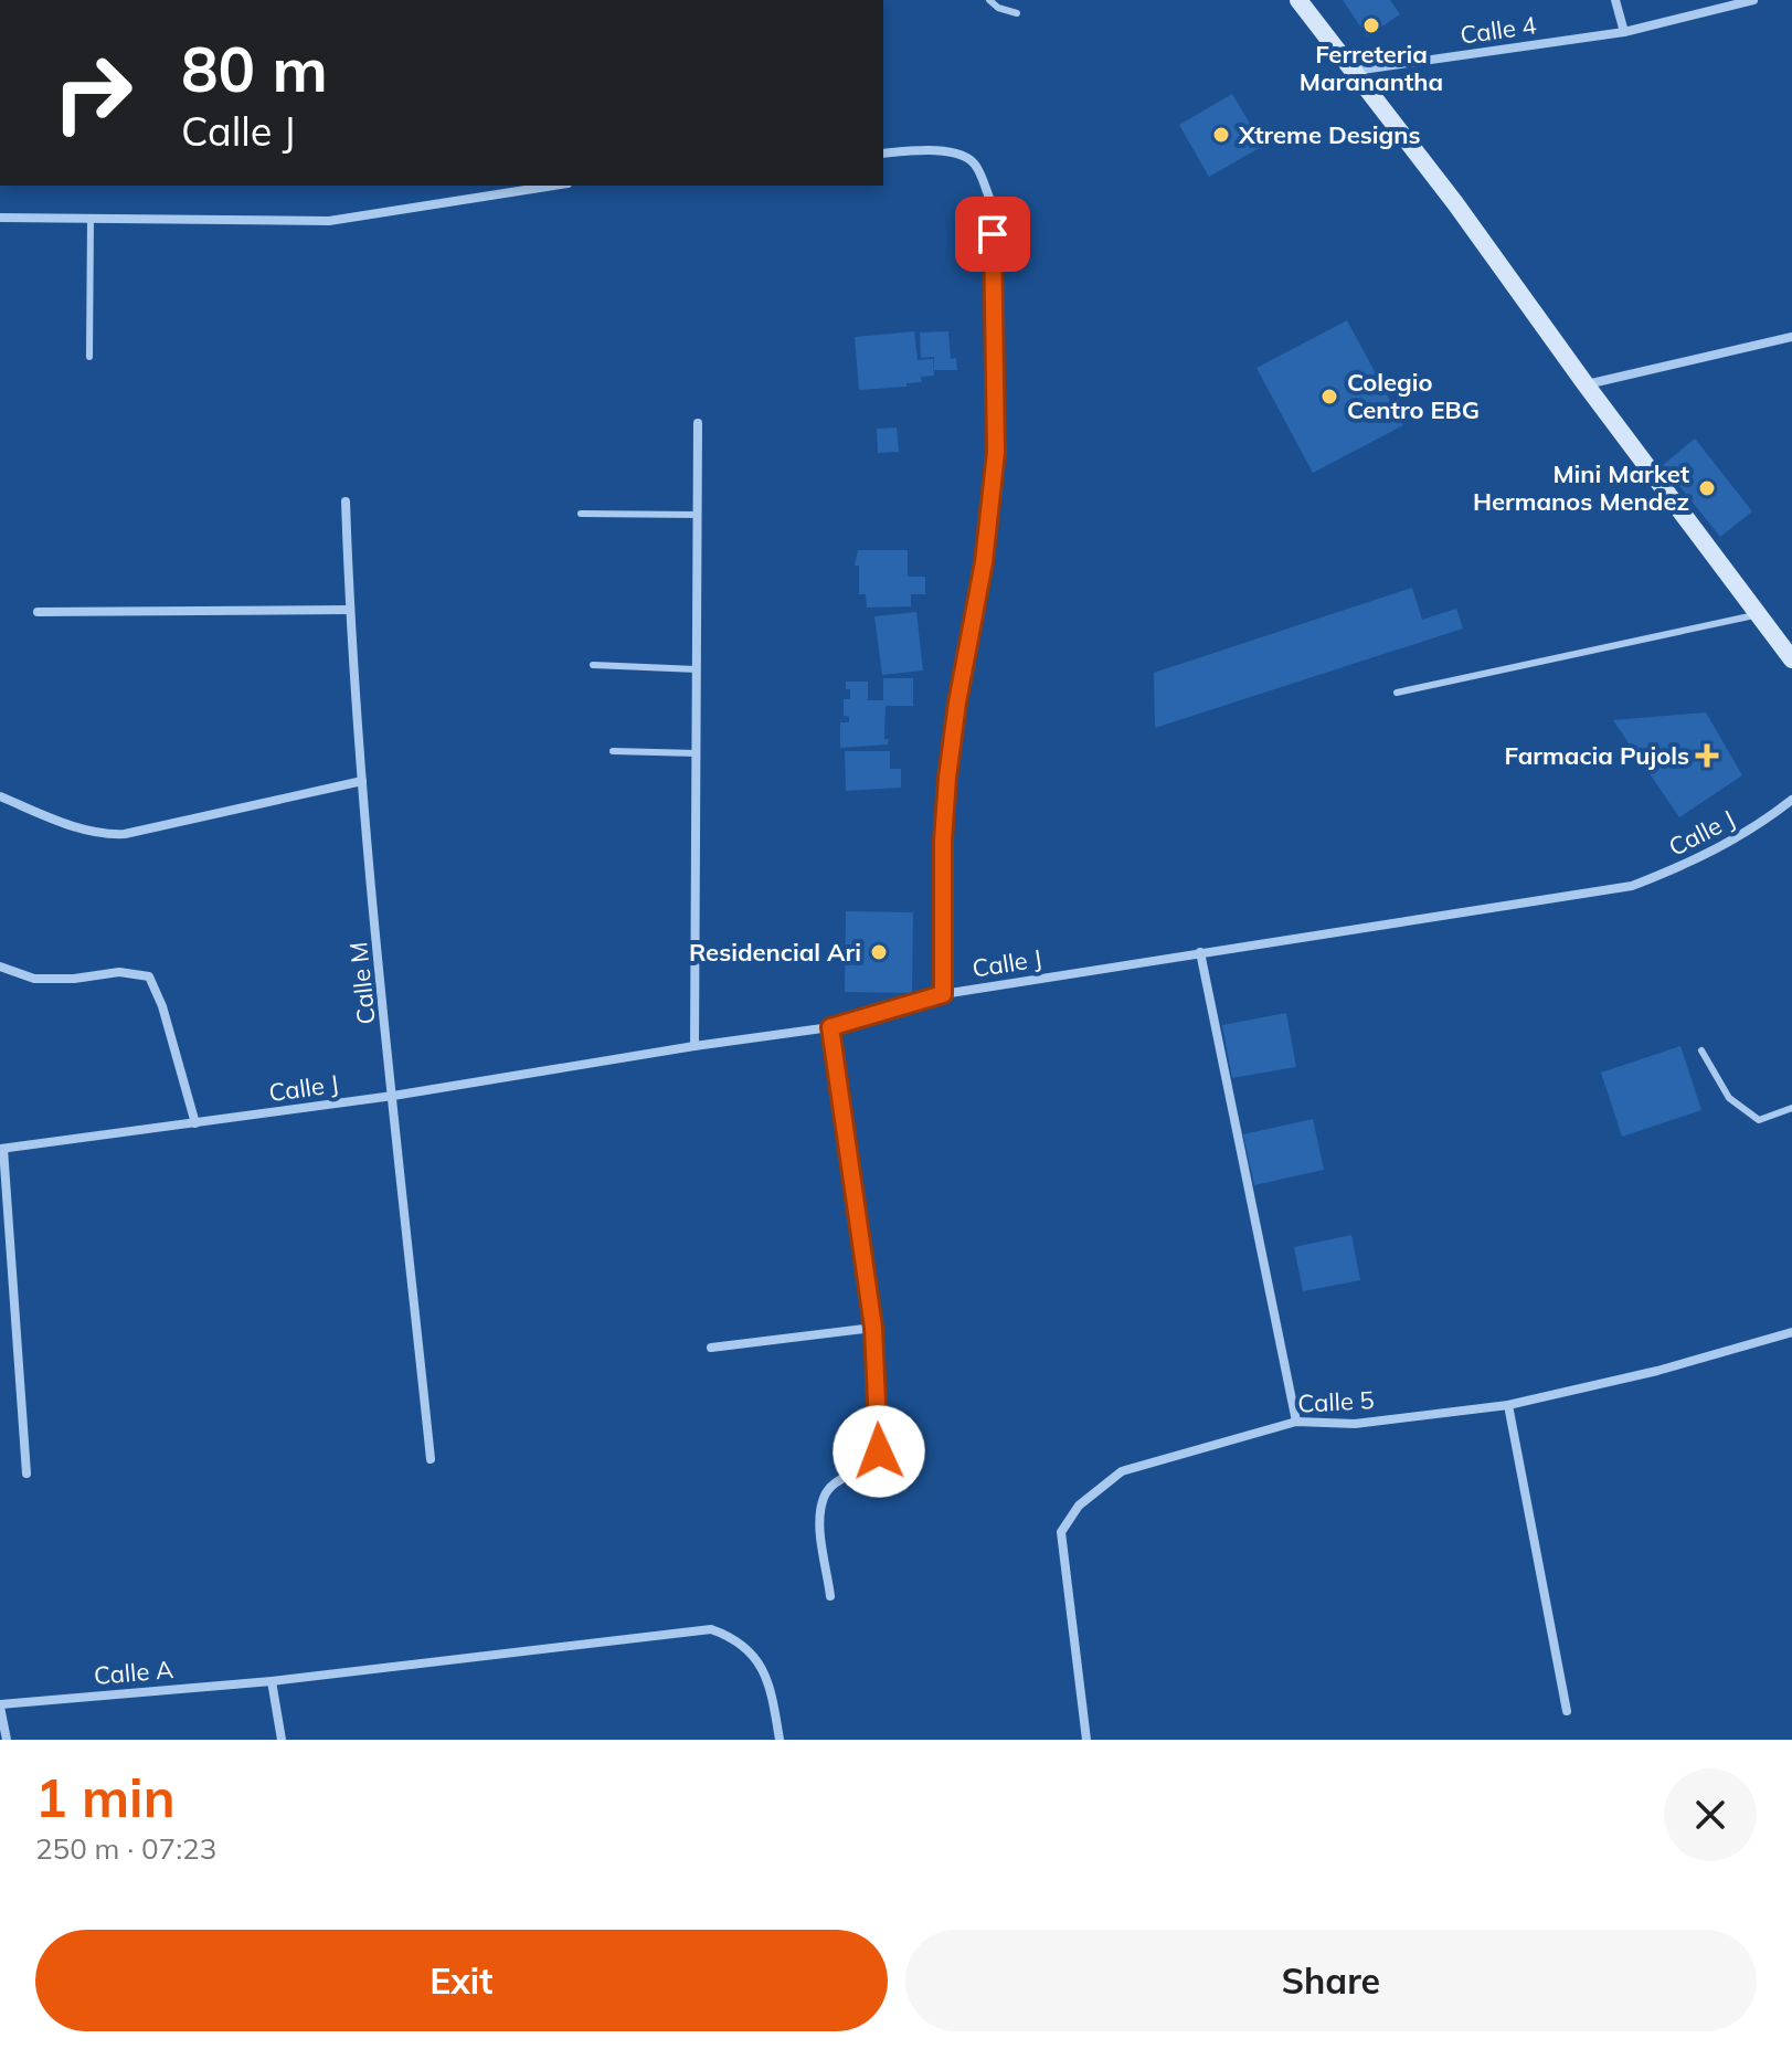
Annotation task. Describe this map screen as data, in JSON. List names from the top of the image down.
{
  "streets": {
    "street": [
      "Calle 4",
      "Calle J",
      "Calle M",
      "Calle 5",
      "Calle A"
    ]
  },
  "crossings": [
    ["Calle J", "Calle M"]
  ],
  "places": {
    "other": [
      "Ferreteria Maranantha",
      "Xtreme Designs",
      "Colegio Centro EBG",
      "Mini Market Hermanos Mendez",
      "Residencial Ari"
    ],
    "health": ["Farmacia Pujols"]
  },
  "page": {
    "turn": ["80 m", "Calle J"],
    "heading": ["1 min", "250 m · 07:23"],
    "buttons": ["Exit", "Share"]
  }
}
